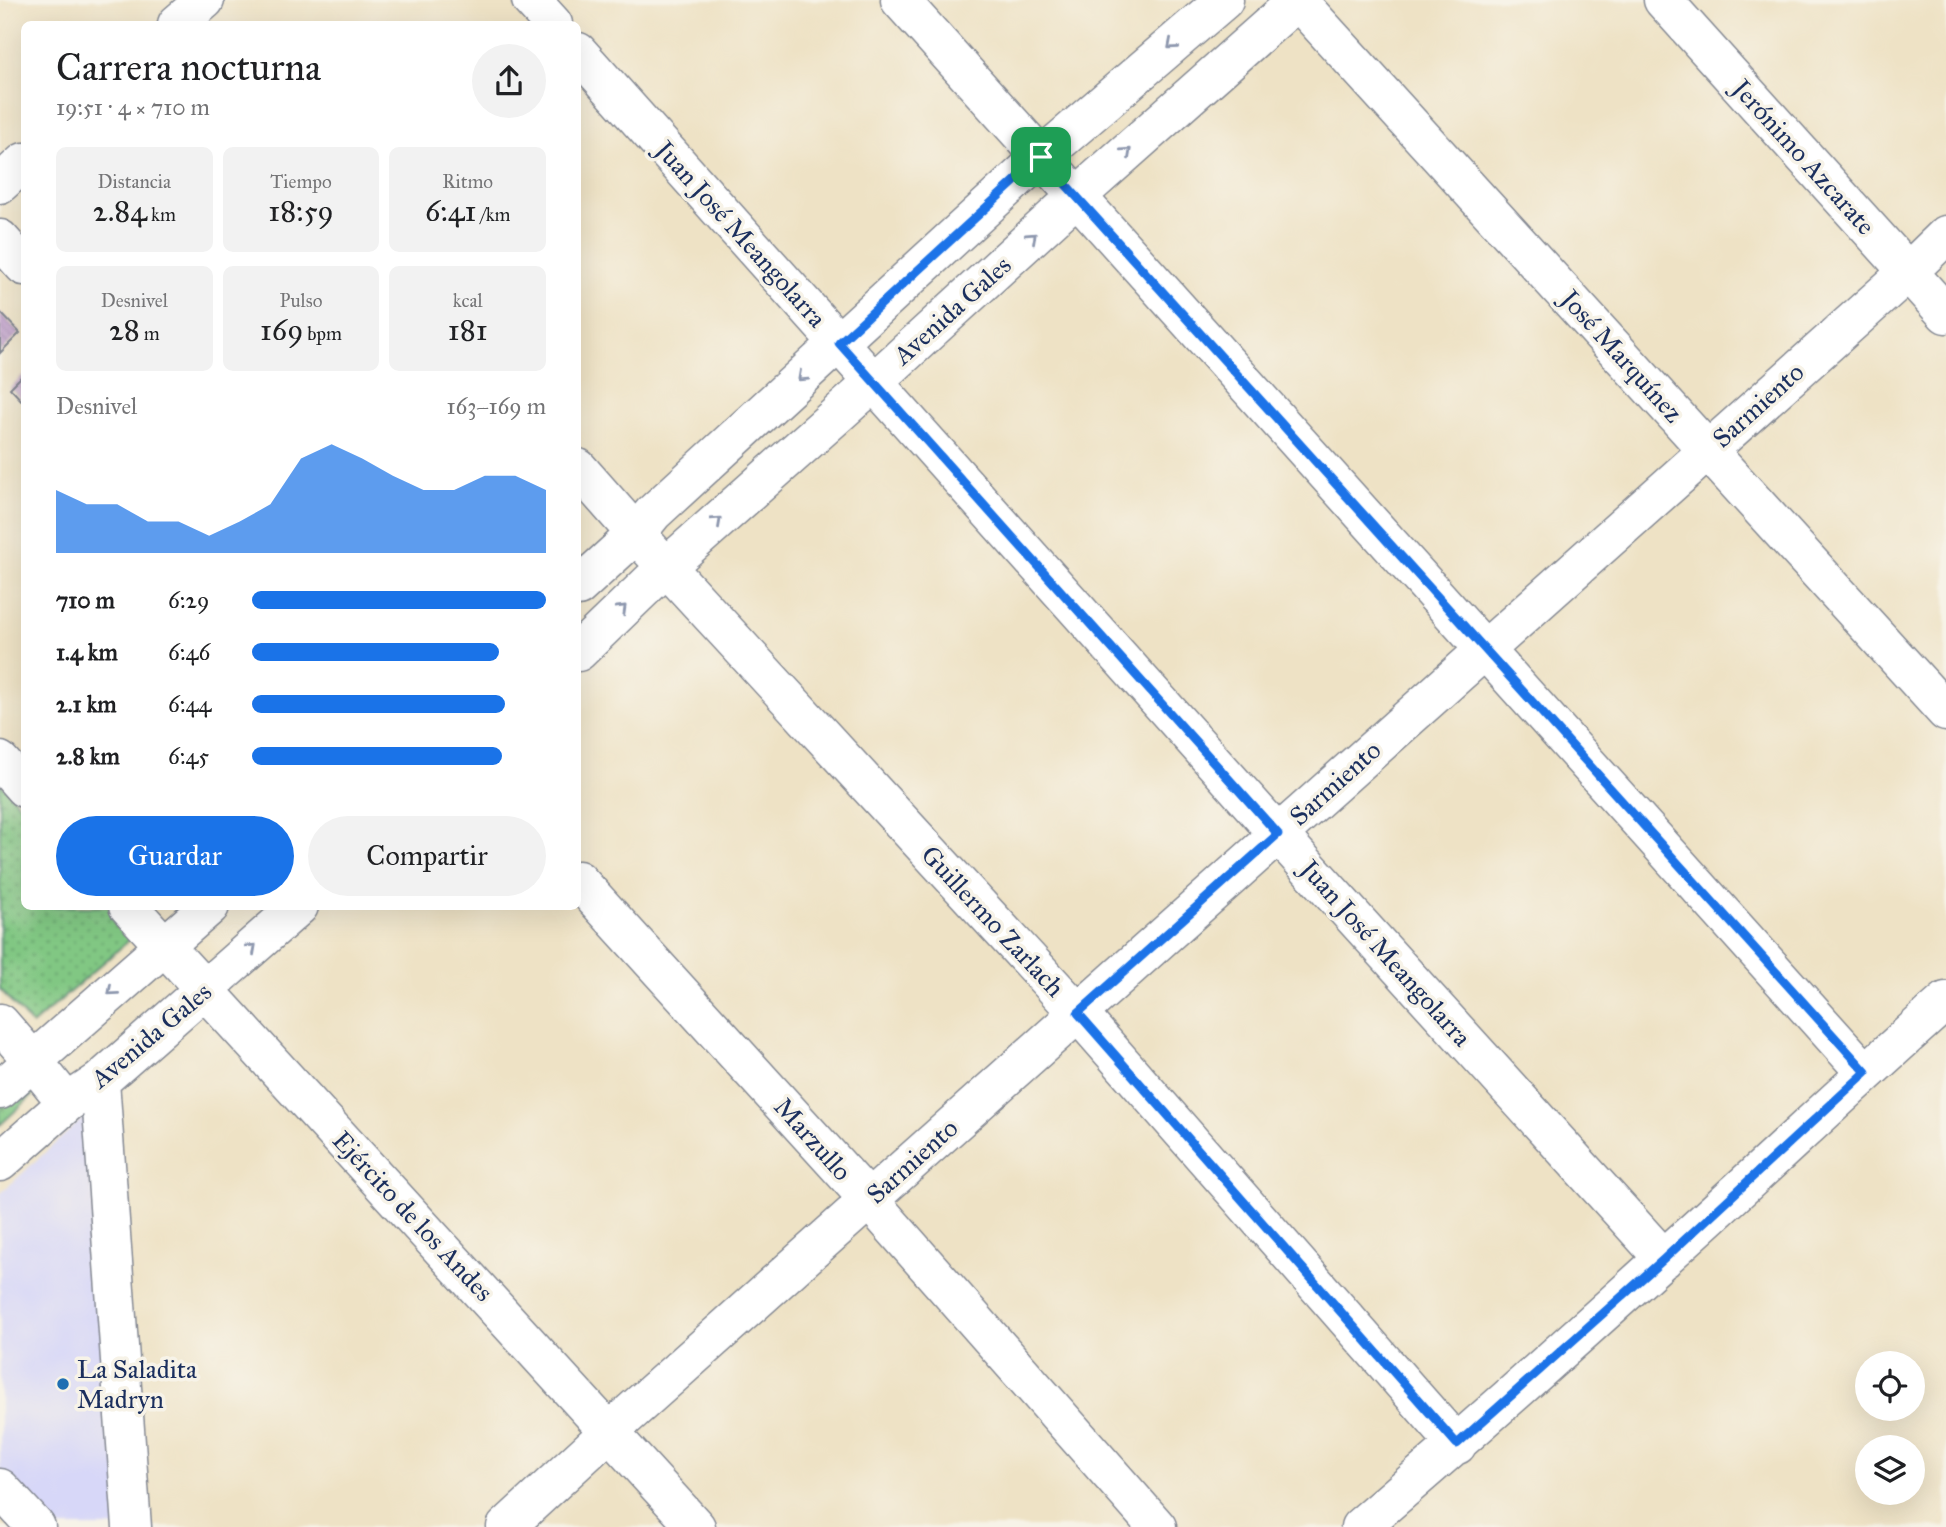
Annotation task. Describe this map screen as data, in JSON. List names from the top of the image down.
{
  "streets": {
    "street": [
      "Jerónimo Azcarate",
      "Juan José Meangolarra",
      "Avenida Gales",
      "José Marquínez",
      "Sarmiento",
      "Guillermo Zarlach",
      "Marzullo",
      "Ejército de los Andes"
    ]
  },
  "crossings": [
    ["Jerónimo Azcarate", "Sarmiento"],
    ["Juan José Meangolarra", "Avenida Gales"],
    ["Juan José Meangolarra", "Sarmiento"],
    ["Avenida Gales", "José Marquínez"],
    ["Avenida Gales", "Guillermo Zarlach"],
    ["Avenida Gales", "Ejército de los Andes"],
    ["José Marquínez", "Sarmiento"],
    ["Sarmiento", "Guillermo Zarlach"],
    ["Sarmiento", "Marzullo"],
    ["Sarmiento", "Ejército de los Andes"]
  ],
  "places": ["La Saladita Madryn"],
  "page": {
    "heading": ["Carrera nocturna", "19:51 · 4 × 710 m"],
    "stats": [
      ["Distancia", "2.84 km"],
      ["Tiempo", "18:59"],
      ["Ritmo", "6:41 /km"],
      ["Desnivel", "28 m"],
      ["Pulso", "169 bpm"],
      ["kcal", "181"]
    ],
    "chart": ["Desnivel", "163–169 m"],
    "list": [
      {
        "name": "710 m",
        "note": "6:29"
      },
      {
        "name": "1.4 km",
        "note": "6:46"
      },
      {
        "name": "2.1 km",
        "note": "6:44"
      },
      {
        "name": "2.8 km",
        "note": "6:45"
      }
    ],
    "buttons": ["Guardar", "Compartir"]
  }
}
